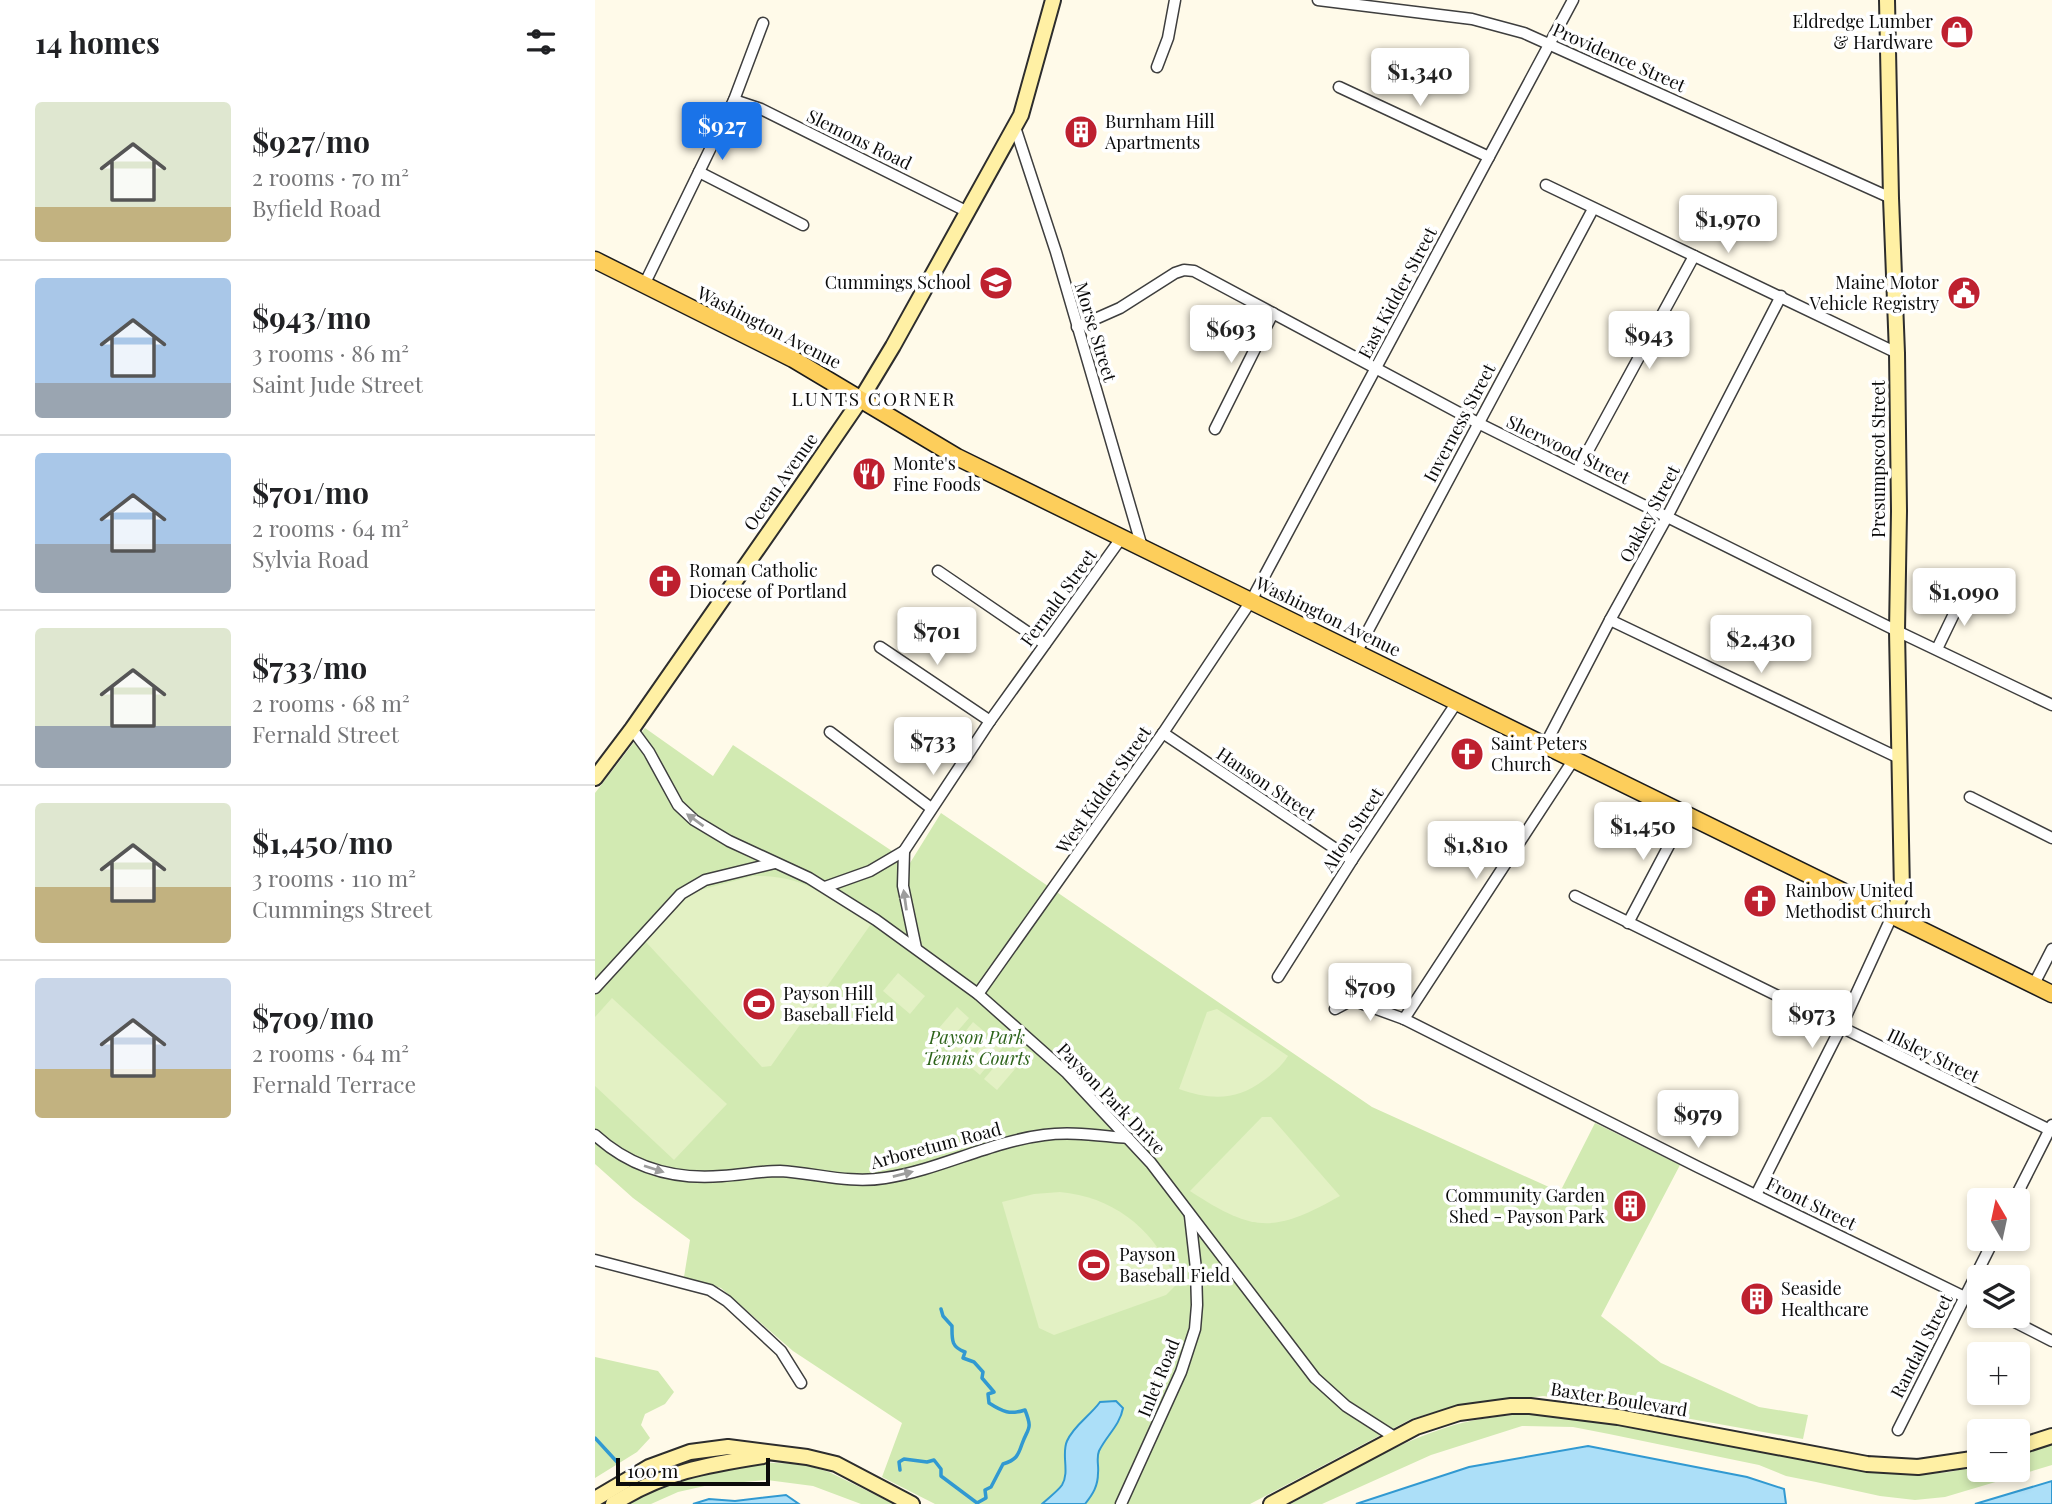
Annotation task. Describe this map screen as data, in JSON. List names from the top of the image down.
{
  "streets": {
    "main road": ["Washington Avenue"],
    "street": [
      "Providence Street",
      "Slemons Road",
      "East Kidder Street",
      "Morse Street",
      "Inverness Street",
      "Sherwood Street",
      "Presumpscot Street",
      "Ocean Avenue",
      "Oakley Street",
      "Fernald Street",
      "Hanson Street",
      "West Kidder Street",
      "Alton Street",
      "Illsley Street",
      "Payson Park Drive",
      "Arboretum Road",
      "Front Street",
      "Randall Street",
      "Inlet Road",
      "Baxter Boulevard"
    ]
  },
  "crossings": [
    ["Providence Street", "East Kidder Street"],
    ["Providence Street", "Presumpscot Street"],
    ["Slemons Road", "Ocean Avenue"],
    ["East Kidder Street", "Washington Avenue"],
    ["East Kidder Street", "Sherwood Street"],
    ["East Kidder Street", "West Kidder Street"],
    ["Washington Avenue", "Morse Street"],
    ["Washington Avenue", "Inverness Street"],
    ["Washington Avenue", "Presumpscot Street"],
    ["Washington Avenue", "Ocean Avenue"],
    ["Washington Avenue", "Oakley Street"],
    ["Washington Avenue", "Fernald Street"],
    ["Washington Avenue", "West Kidder Street"],
    ["Washington Avenue", "Alton Street"],
    ["Morse Street", "Sherwood Street"],
    ["Morse Street", "Ocean Avenue"],
    ["Inverness Street", "Sherwood Street"],
    ["Sherwood Street", "Presumpscot Street"],
    ["Sherwood Street", "Oakley Street"],
    ["Ocean Avenue", "Payson Park Drive"],
    ["Fernald Street", "Payson Park Drive"],
    ["Hanson Street", "West Kidder Street"],
    ["Hanson Street", "Alton Street"],
    ["West Kidder Street", "Payson Park Drive"],
    ["Payson Park Drive", "Arboretum Road"],
    ["Payson Park Drive", "Inlet Road"],
    ["Payson Park Drive", "Baxter Boulevard"],
    ["Front Street", "Randall Street"]
  ],
  "one_way": ["Arboretum Road"],
  "districts": ["LUNTS CORNER"],
  "parks": ["Payson Park Tennis Courts"],
  "places": {
    "shop": ["Eldredge Lumber & Hardware"],
    "building": ["Burnham Hill Apartments", "Community Garden Shed - Payson Park", "Seaside Healthcare"],
    "school or university": ["Cummings School"],
    "public building": ["Maine Motor Vehicle Registry"],
    "restaurant": ["Monte's Fine Foods"],
    "church": ["Roman Catholic Diocese of Portland", "Saint Peters Church", "Rainbow United Methodist Church"],
    "sports": ["Payson Hill Baseball Field", "Payson Baseball Field"]
  },
  "scale_bar": "100 m",
  "north": "top",
  "page": {
    "heading": "14 homes",
    "price": [
      "$1,340",
      "$927",
      "$1,970",
      "$693",
      "$943",
      "$1,090",
      "$701",
      "$2,430",
      "$733",
      "$1,450",
      "$1,810",
      "$709",
      "$973",
      "$979"
    ],
    "list": [
      {
        "name": "$927/mo",
        "note": "2 rooms · 70 m² · Byfield Road"
      },
      {
        "name": "$943/mo",
        "note": "3 rooms · 86 m² · Saint Jude Street"
      },
      {
        "name": "$701/mo",
        "note": "2 rooms · 64 m² · Sylvia Road"
      },
      {
        "name": "$733/mo",
        "note": "2 rooms · 68 m² · Fernald Street"
      },
      {
        "name": "$1,450/mo",
        "note": "3 rooms · 110 m² · Cummings Street"
      },
      {
        "name": "$709/mo",
        "note": "2 rooms · 64 m² · Fernald Terrace"
      }
    ],
    "map_buttons": ["+", "−"],
    "scale": "100 m"
  }
}
